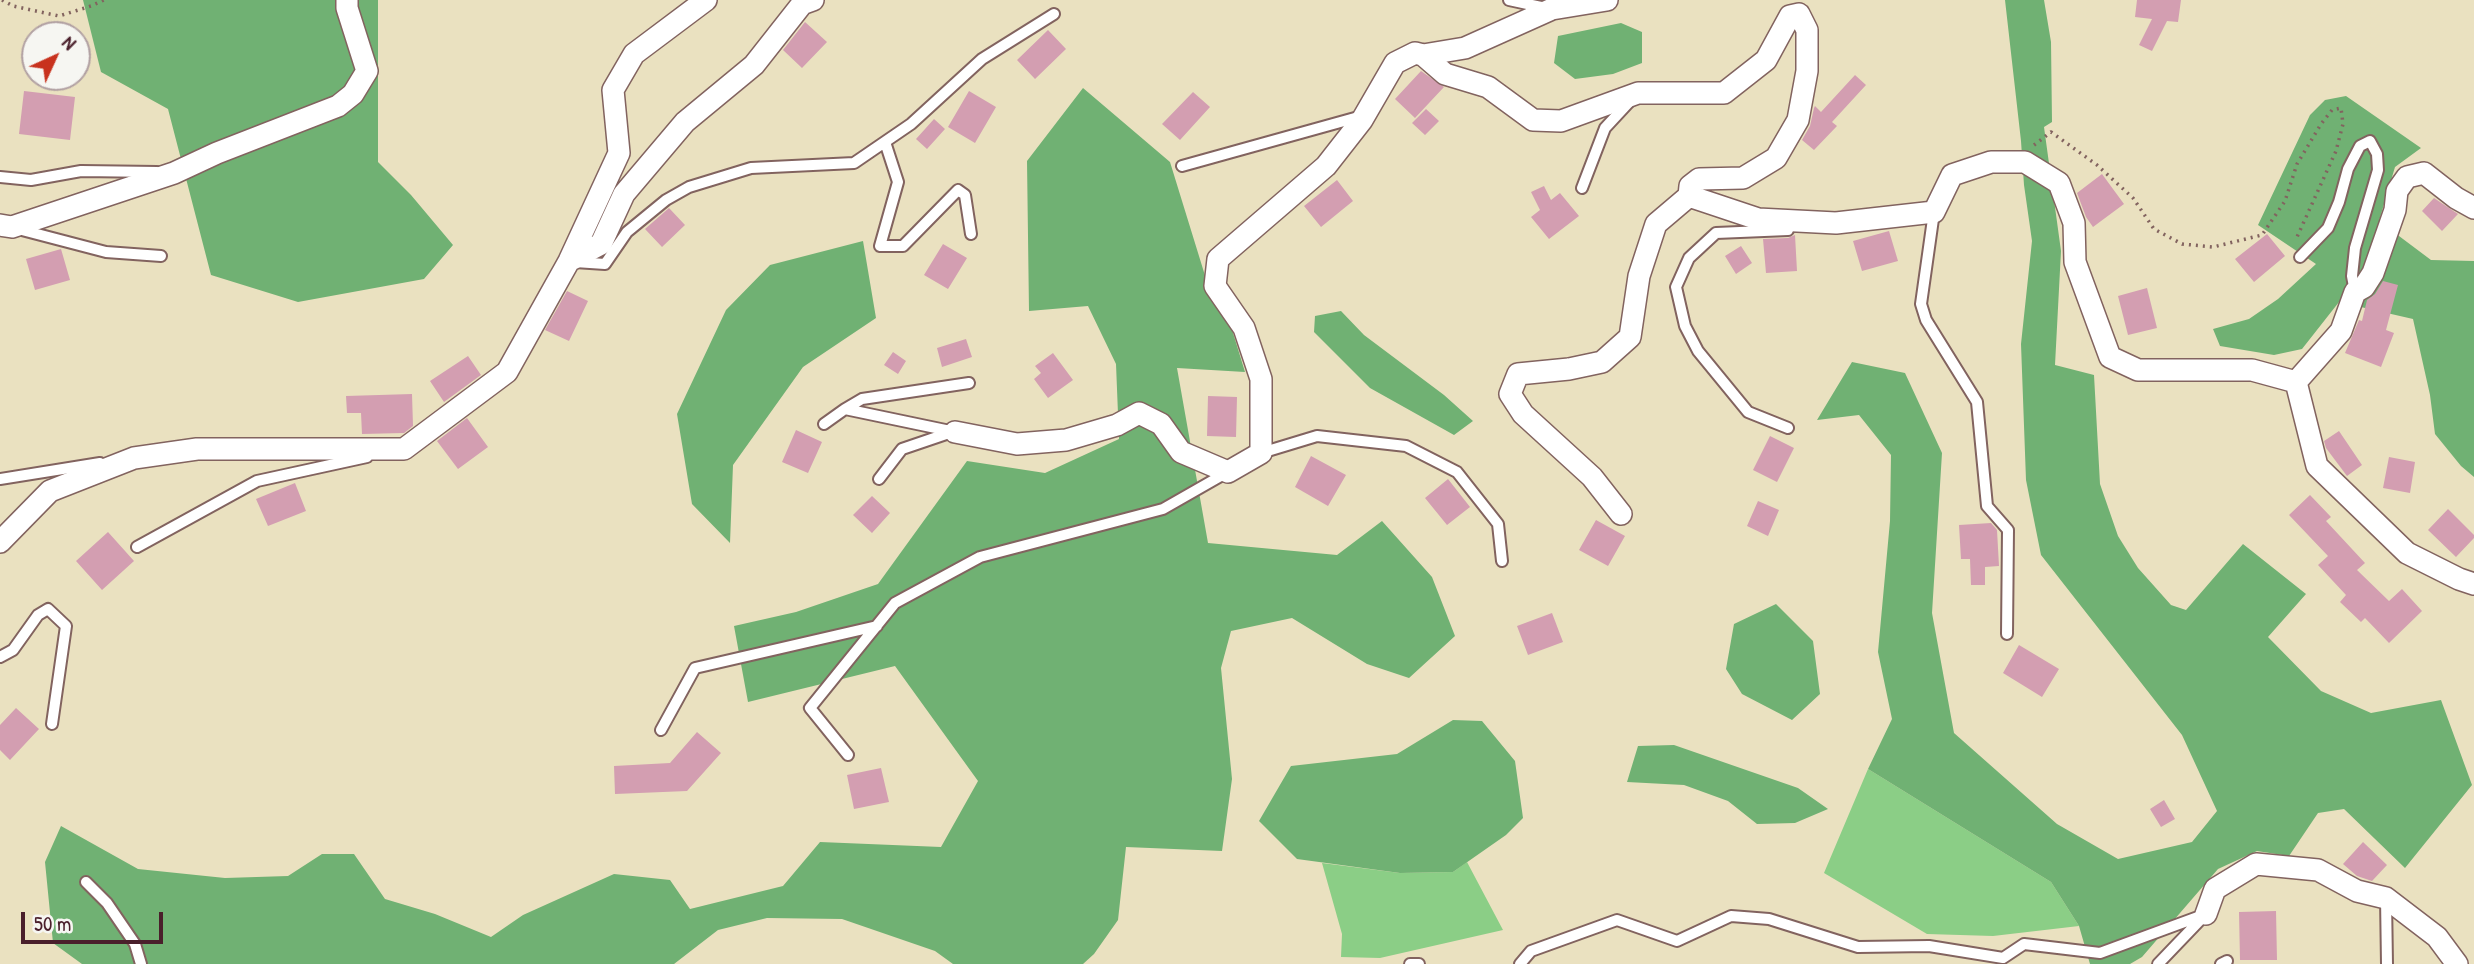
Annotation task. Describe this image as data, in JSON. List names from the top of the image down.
{
  "scale_bar": "50 m",
  "north": "top right"
}
